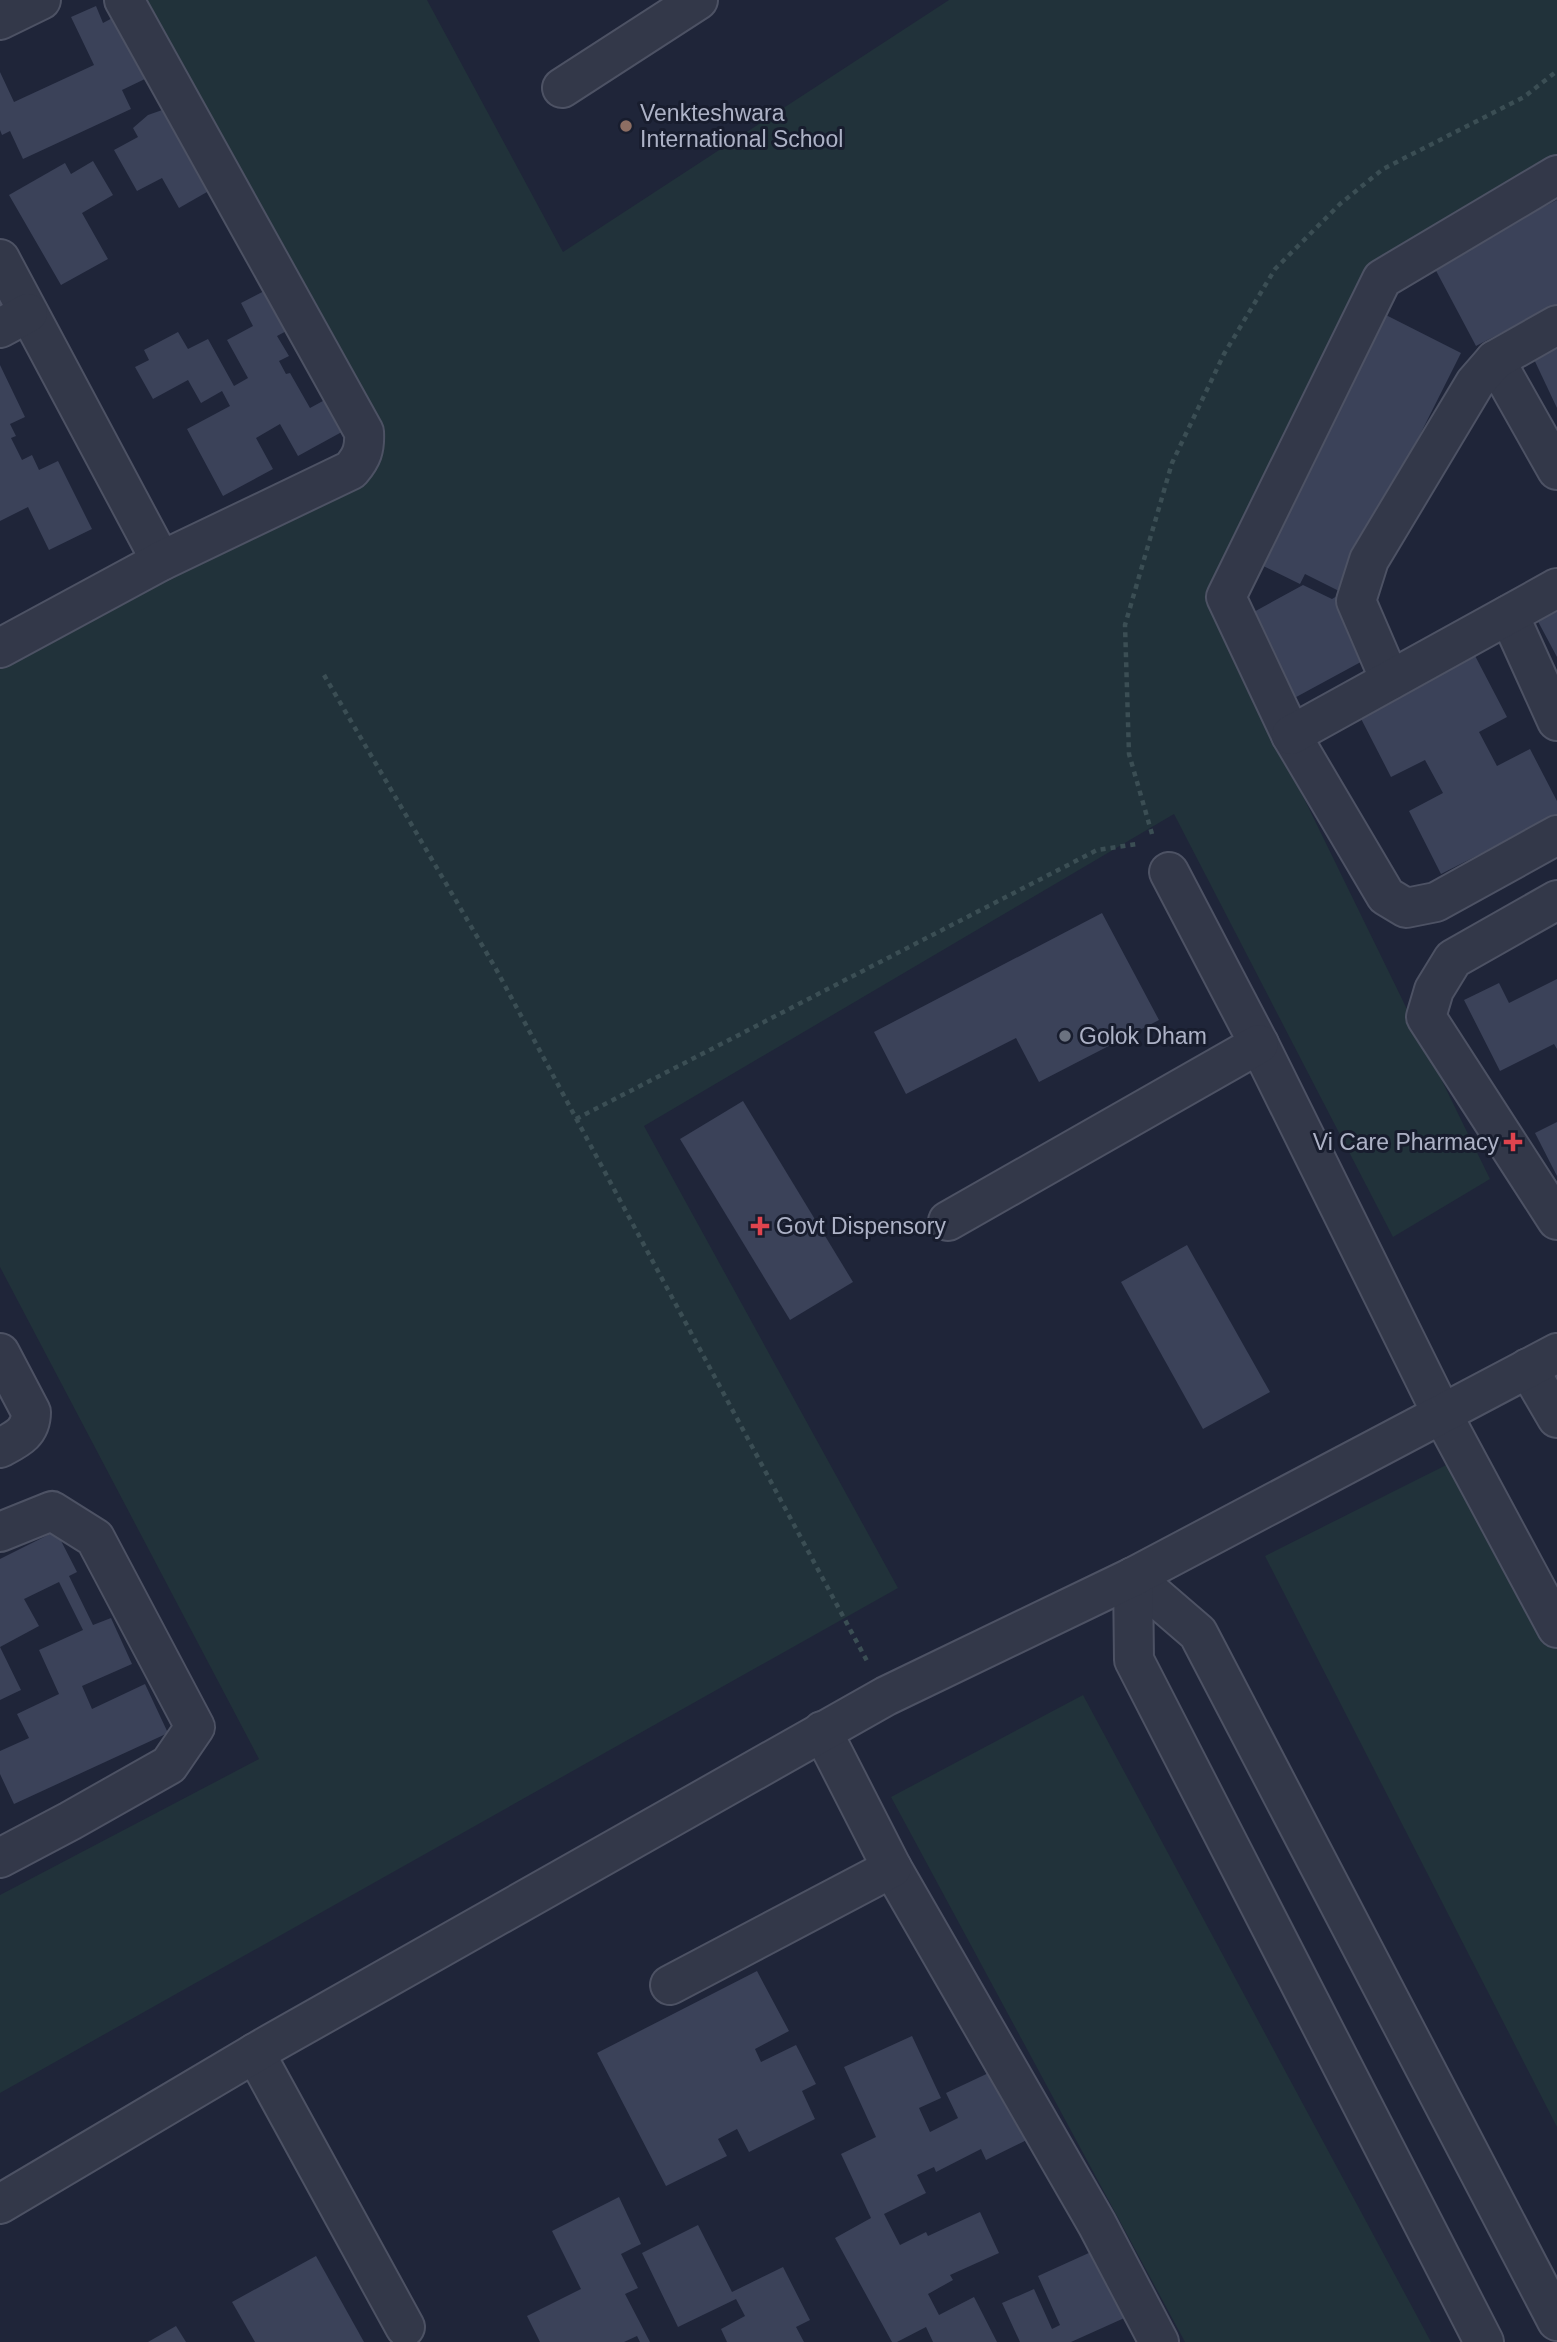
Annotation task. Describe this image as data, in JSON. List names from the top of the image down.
{
  "places": {
    "other": ["Venkteshwara International School", "Golok Dham"],
    "health": ["Vi Care Pharmacy", "Govt Dispensory"]
  }
}
